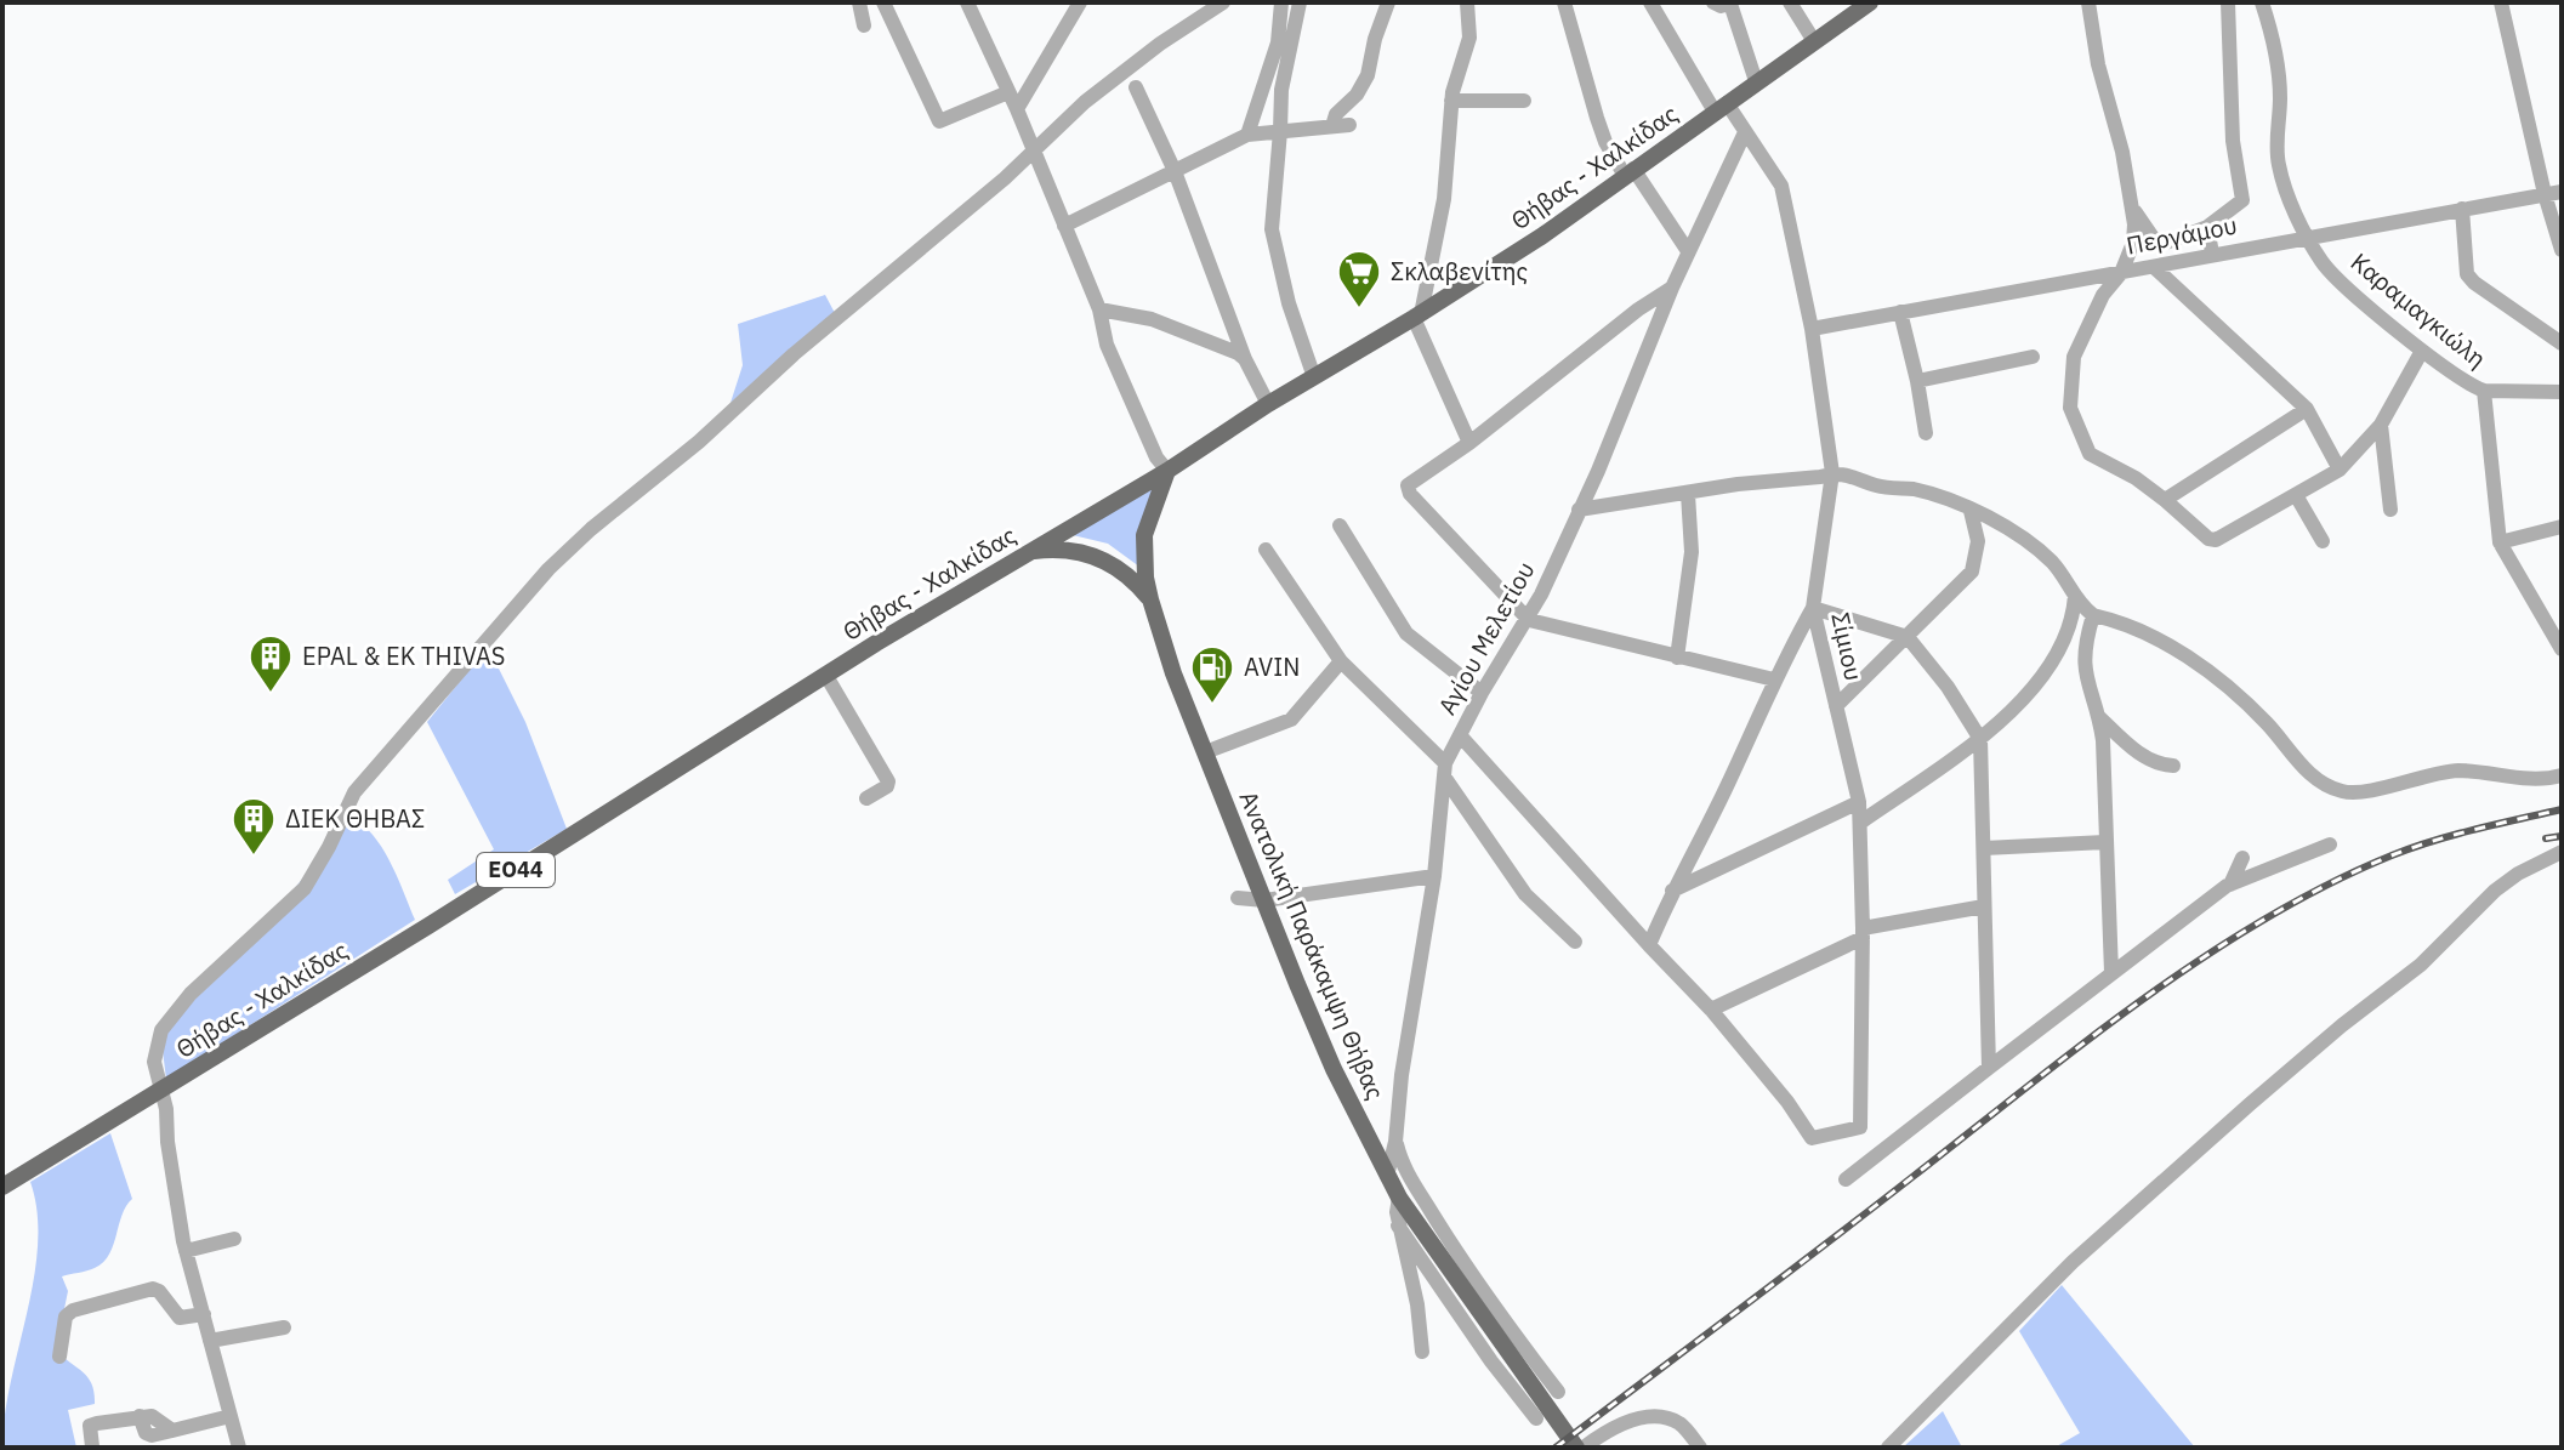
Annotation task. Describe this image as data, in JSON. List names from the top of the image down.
{
  "streets": {
    "main road": ["Θήβας - Χαλκίδας", "ΕΟ44", "Ανατολική Παράκαμψη Θήβας"],
    "street": [
      "Περγάμου",
      "Καραμαγκιώλη",
      "Αγίου Μελετίου",
      "Σίμιου"
    ]
  },
  "crossings": [
    ["Θήβας - Χαλκίδας", "Ανατολική Παράκαμψη Θήβας"],
    ["Περγάμου", "Καραμαγκιώλη"],
    ["Περγάμου", "Σίμιου"],
    ["Αγίου Μελετίου", "Σίμιου"],
    ["Αγίου Μελετίου", "Ανατολική Παράκαμψη Θήβας"]
  ],
  "places": {
    "supermarket": ["Σκλαβενίτης"],
    "building": ["EPAL & EK THIVAS", "ΔΙΕΚ ΘΗΒΑΣ"],
    "fuel station": ["AVIN"]
  }
}
